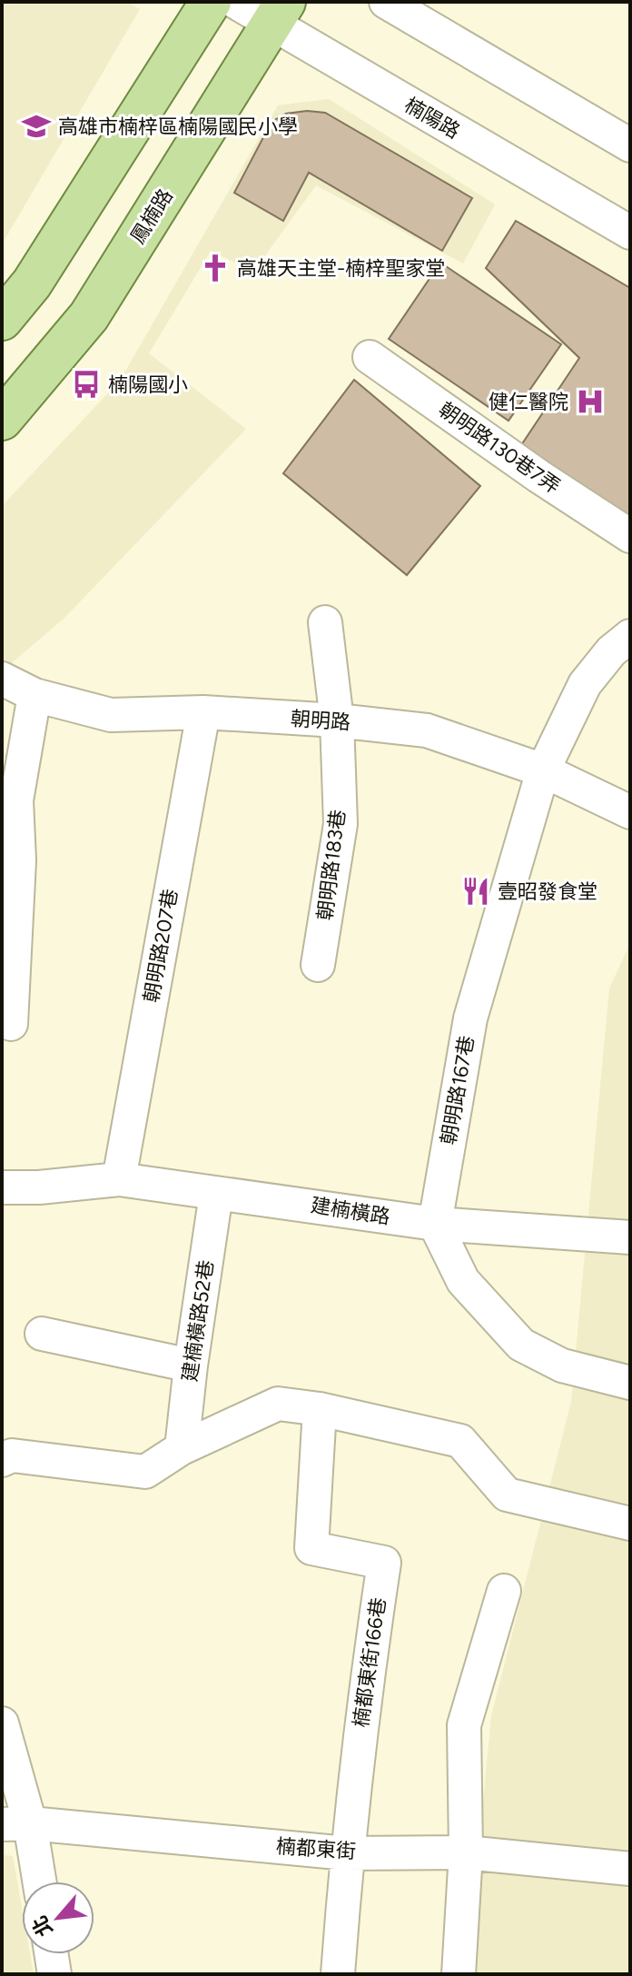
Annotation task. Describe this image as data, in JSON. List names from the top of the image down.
{
  "streets": {
    "main road": ["鳳楠路"],
    "street": [
      "楠陽路",
      "朝明路130巷7弄",
      "朝明路",
      "朝明路183巷",
      "朝明路207巷",
      "朝明路167巷",
      "建楠橫路",
      "建楠橫路52巷",
      "楠都東街166巷",
      "楠都東街"
    ]
  },
  "crossings": [
    ["楠陽路", "鳳楠路"],
    ["朝明路", "朝明路183巷"],
    ["朝明路", "朝明路207巷"],
    ["朝明路", "朝明路167巷"],
    ["朝明路207巷", "建楠橫路"],
    ["朝明路167巷", "建楠橫路"],
    ["建楠橫路", "建楠橫路52巷"],
    ["楠都東街166巷", "楠都東街"]
  ],
  "places": {
    "school or university": ["高雄市楠梓區楠陽國民小學"],
    "church": ["高雄天主堂-楠梓聖家堂"],
    "bus stop": ["楠陽國小"],
    "hospital": ["健仁醫院"],
    "restaurant": ["壹昭發食堂"]
  },
  "north": "bottom left"
}
